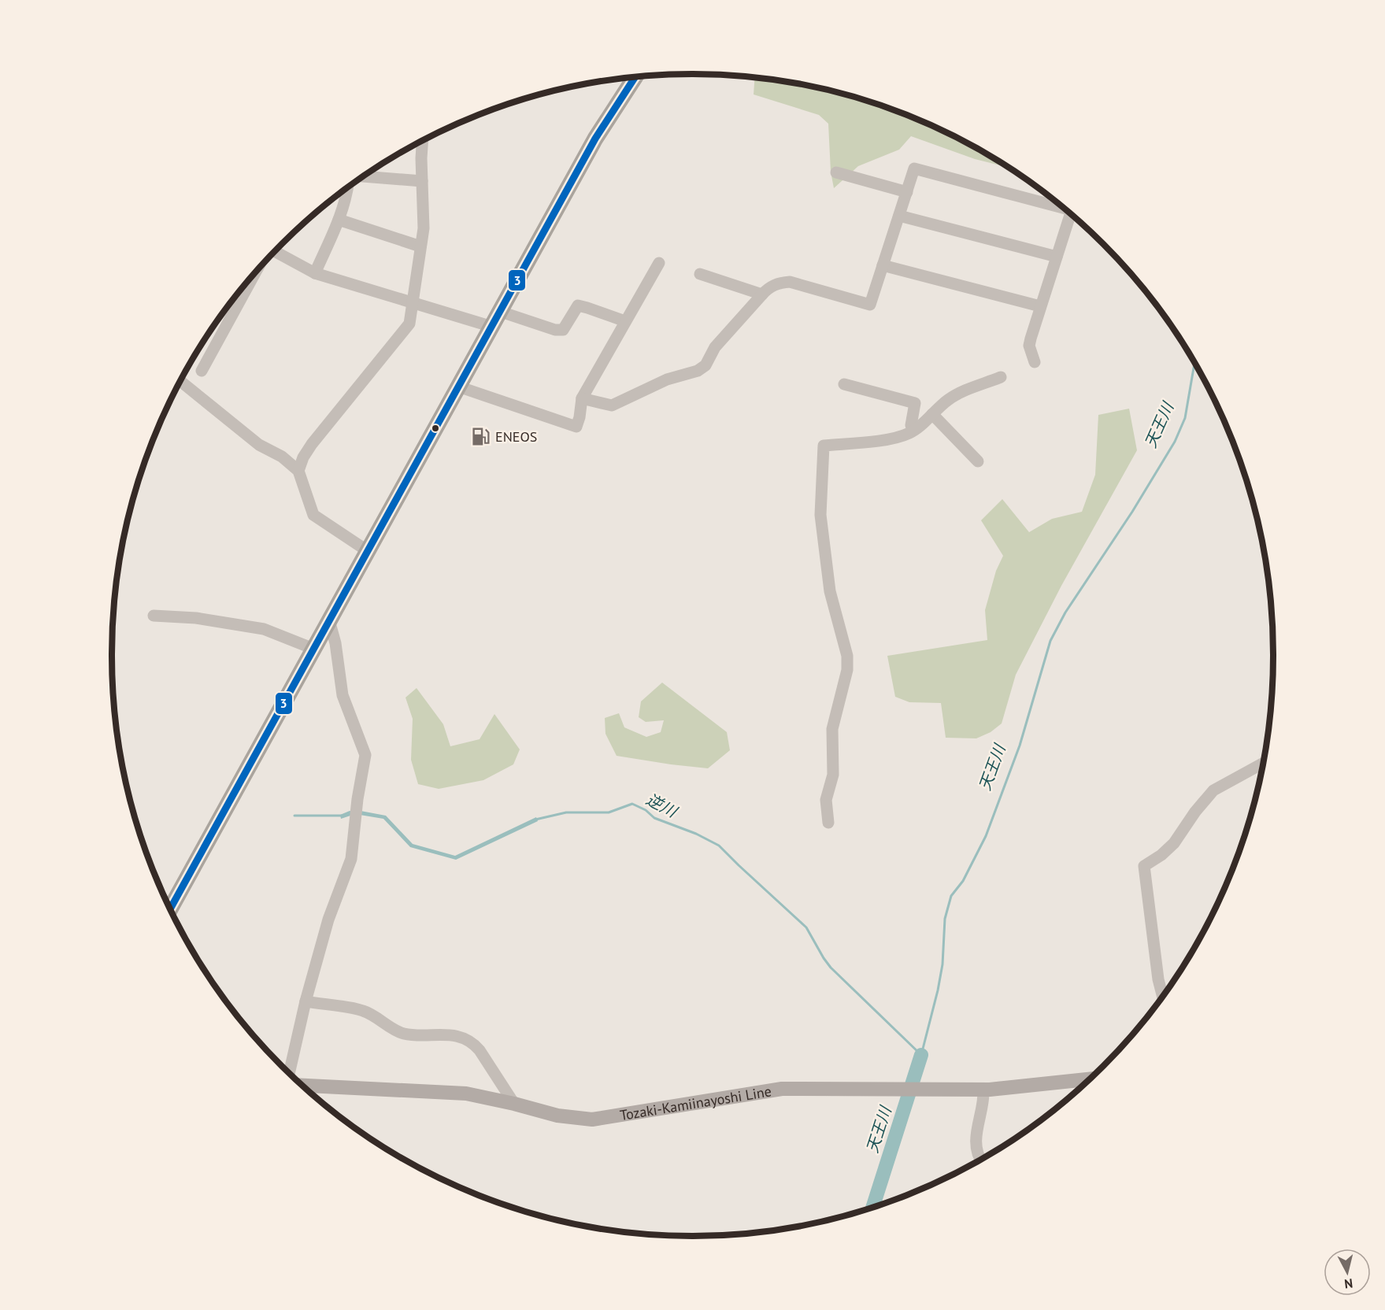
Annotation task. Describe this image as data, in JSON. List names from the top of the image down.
{
  "streets": {
    "main road": ["Tozaki-Kamiinayoshi Line"]
  },
  "water": ["天王川", "逆川"],
  "places": {
    "fuel station": ["ENEOS"]
  },
  "lines": ["transit line 3"],
  "north": "bottom"
}
